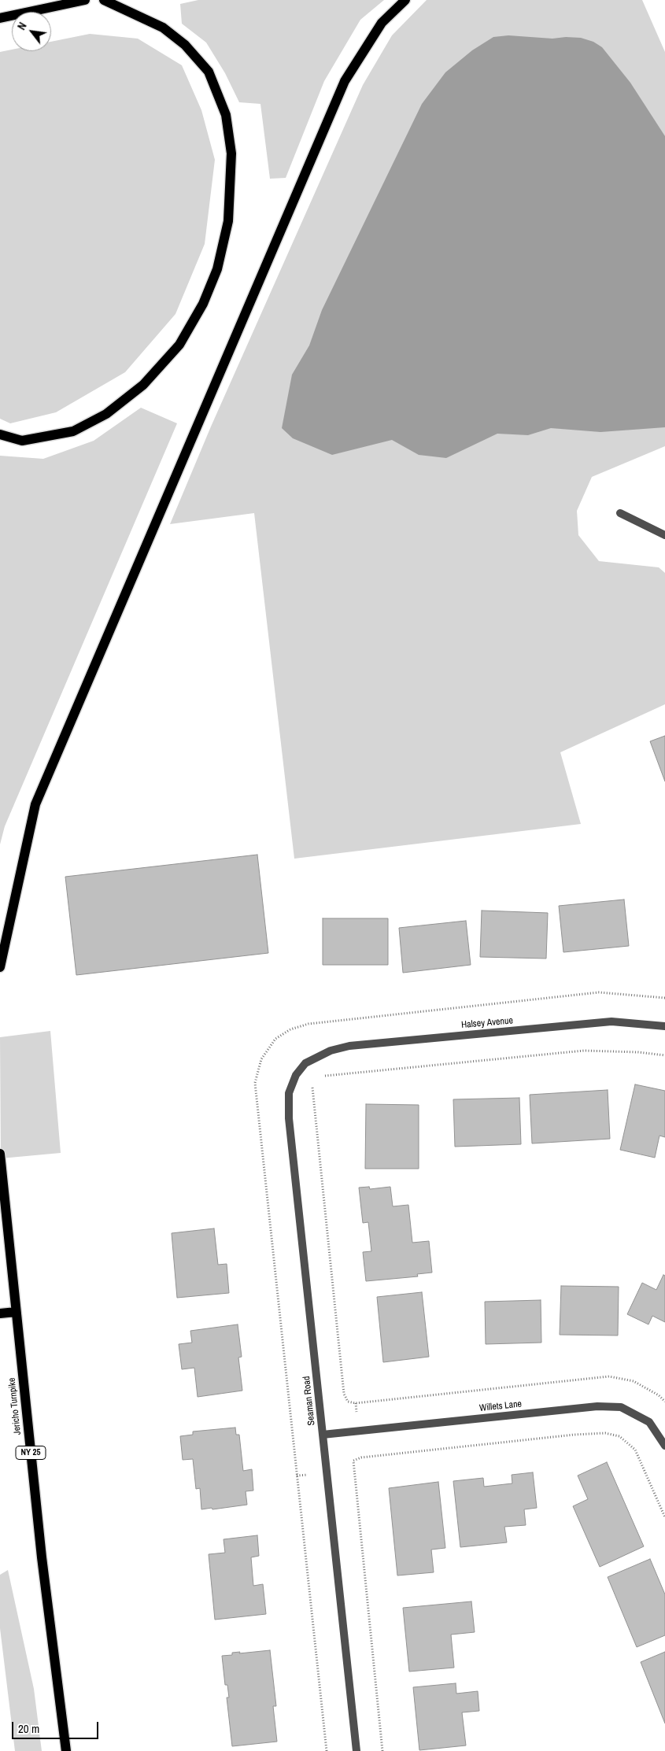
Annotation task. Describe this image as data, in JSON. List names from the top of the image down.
{
  "streets": {
    "main road": ["Jericho Turnpike", "NY 25"],
    "street": ["Halsey Avenue", "Seaman Road", "Willets Lane"]
  },
  "crossings": [
    ["Halsey Avenue", "Seaman Road"],
    ["Seaman Road", "Willets Lane"]
  ],
  "scale_bar": "20 m",
  "north": "top left"
}
